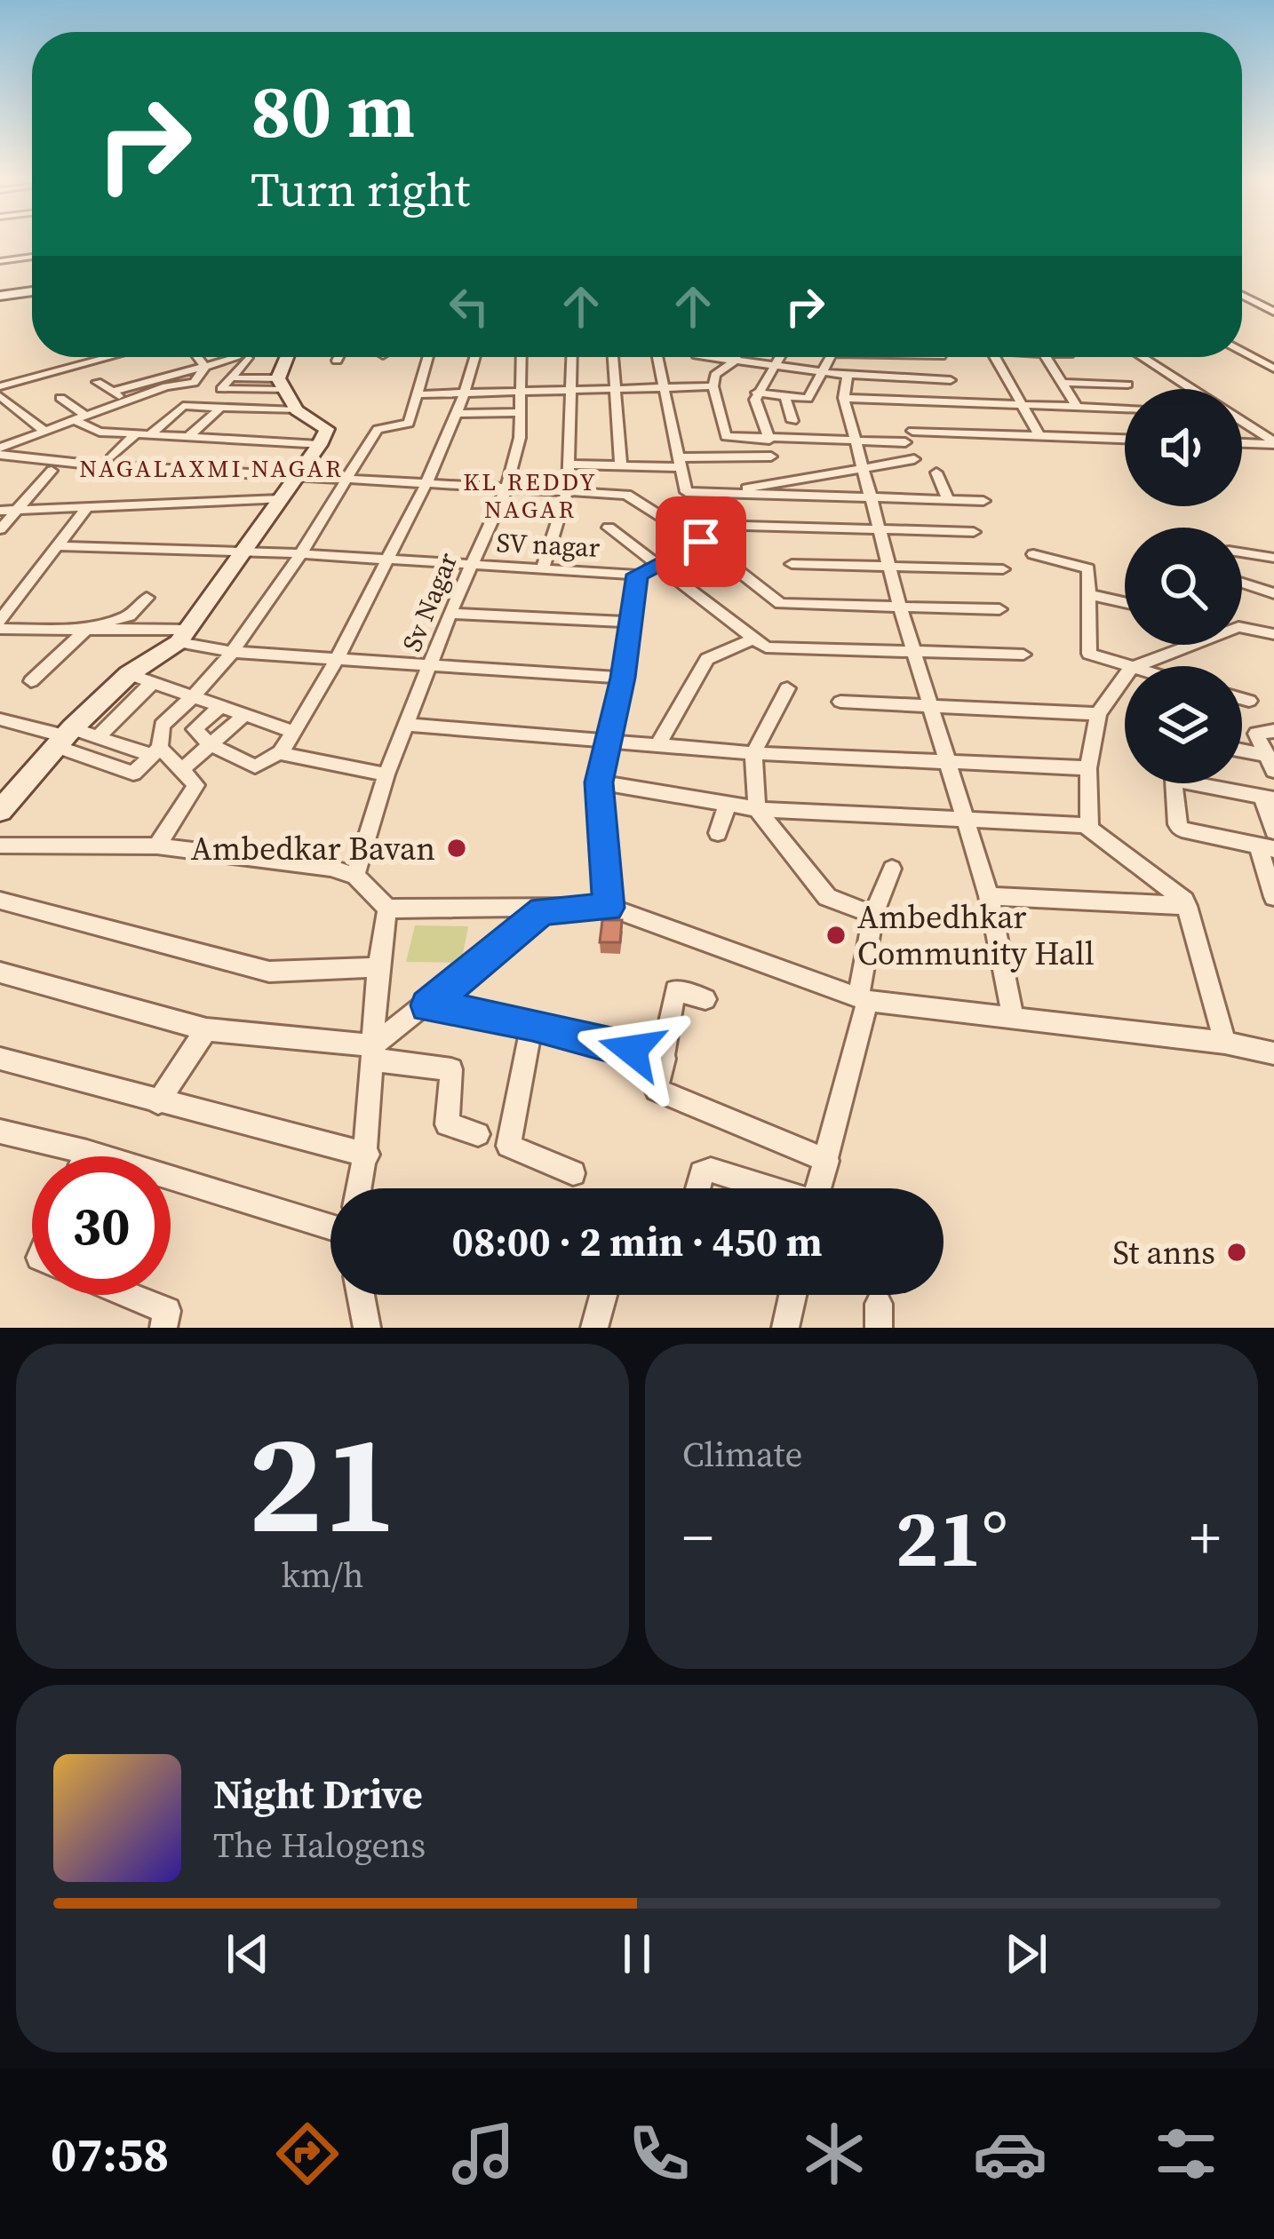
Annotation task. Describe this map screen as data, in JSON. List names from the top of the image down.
{
  "streets": {
    "street": ["SV nagar", "Sv Nagar"]
  },
  "crossings": [
    ["SV nagar", "Sv Nagar"]
  ],
  "districts": ["NAGALAXMI NAGAR", "KL REDDY NAGAR"],
  "places": ["Ambedkar Bavan", "Ambedhkar Community Hall", "St anns"],
  "page": {
    "turn": ["80 m", "Turn right"],
    "limit": "30",
    "trip": "08:00 · 2 min · 450 m",
    "tile": [
      ["21", "km/h"],
      "Climate"
    ],
    "heat": ["−", "21°", "+"],
    "song": ["Night Drive", "The Halogens"],
    "tabs": "07:58"
  }
}
